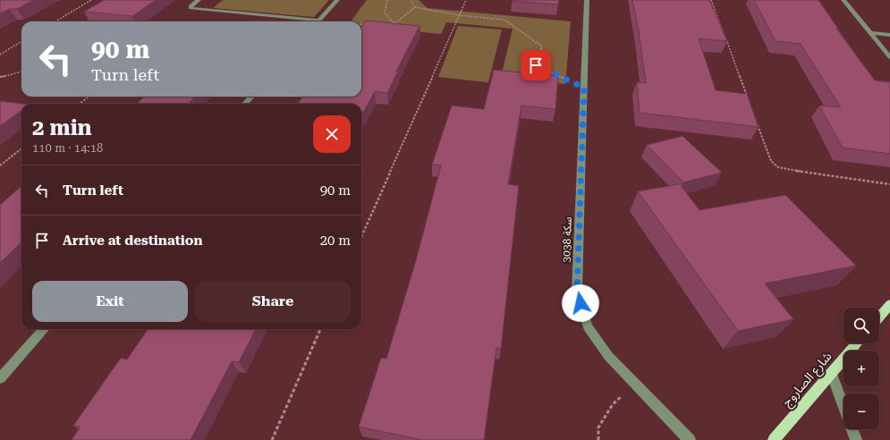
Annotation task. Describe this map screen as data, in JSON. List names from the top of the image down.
{
  "streets": {
    "main road": ["شارع الصاروج"],
    "street": ["سكة 3038"]
  },
  "page": {
    "turn": ["90 m", "Turn left"],
    "heading": ["2 min", "110 m · 14:18"],
    "list": [
      {
        "name": "Turn left",
        "value": "90 m"
      },
      {
        "name": "Arrive at destination",
        "value": "20 m"
      }
    ],
    "buttons": ["Exit", "Share"],
    "map_buttons": ["+", "−"]
  }
}
